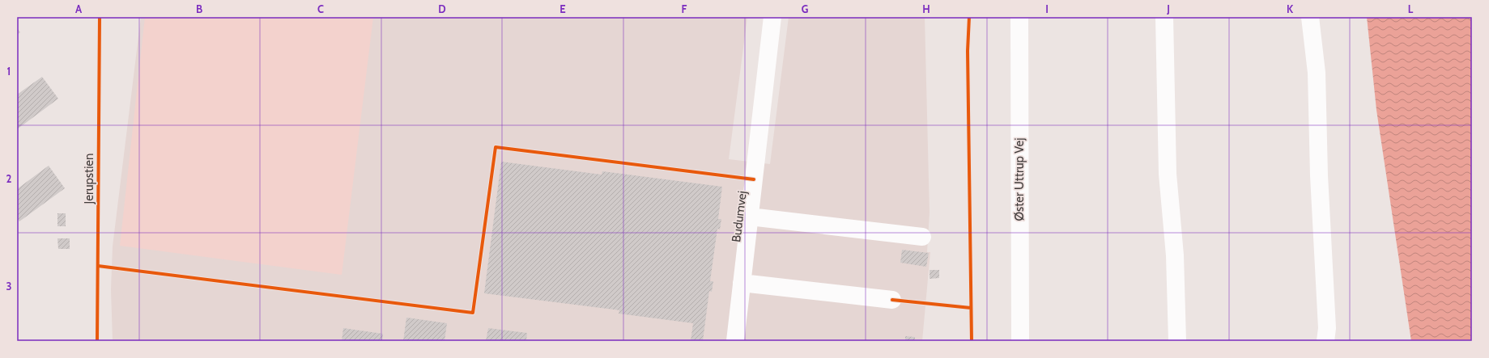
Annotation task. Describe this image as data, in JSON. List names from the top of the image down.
{
  "streets": {
    "street": ["Øster Uttrup Vej", "Budumvej"],
    "cycle path": ["Jerupstien"]
  },
  "grid": {
    "columns": [
      "A",
      "B",
      "C",
      "D",
      "E",
      "F",
      "G",
      "H",
      "I",
      "J",
      "K",
      "L"
    ],
    "rows": ["1", "2", "3"]
  }
}
